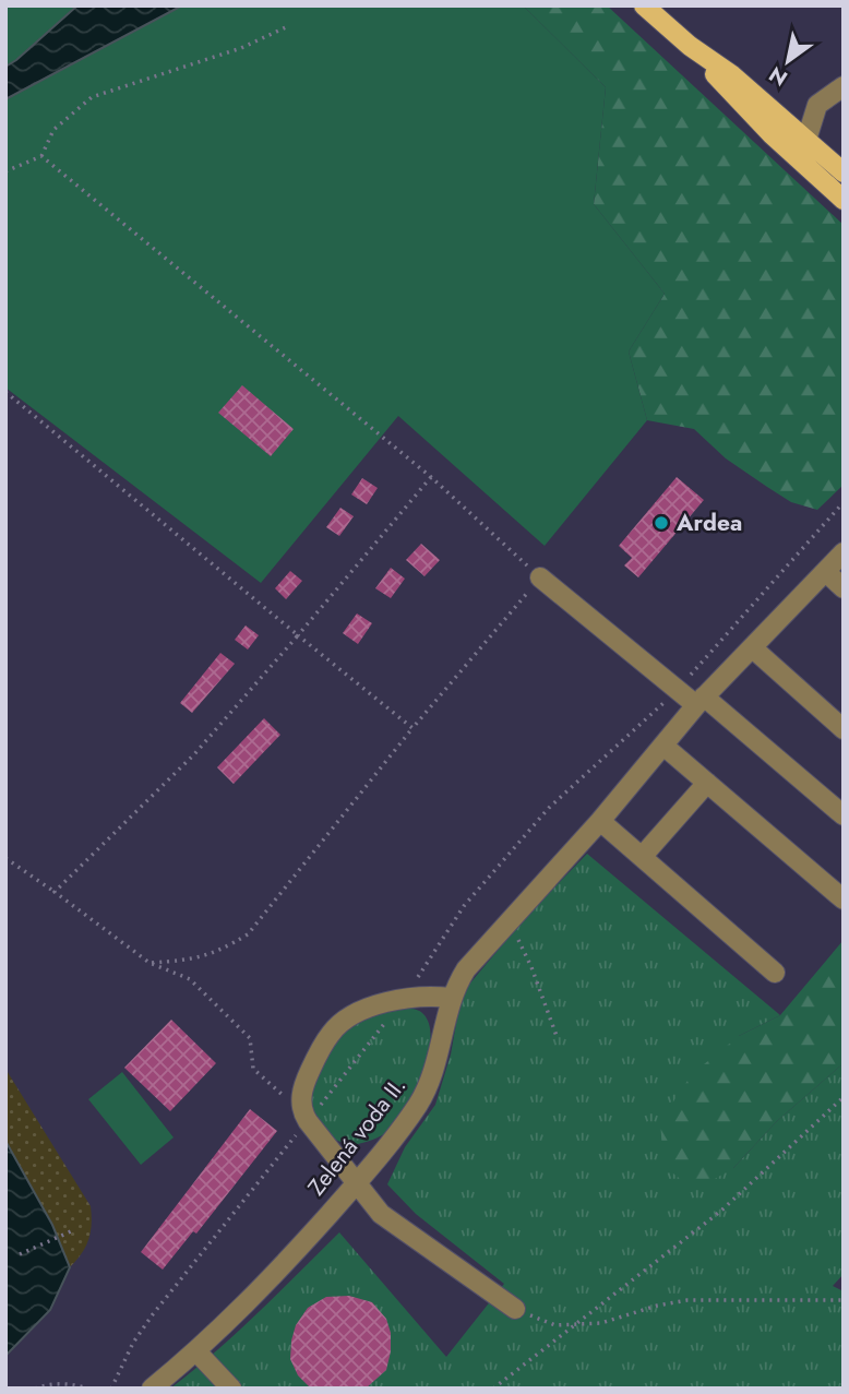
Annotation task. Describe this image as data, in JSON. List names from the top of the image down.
{
  "streets": {
    "lane": ["Zelená voda II."]
  },
  "places": ["Ardea"],
  "north": "bottom left"
}
